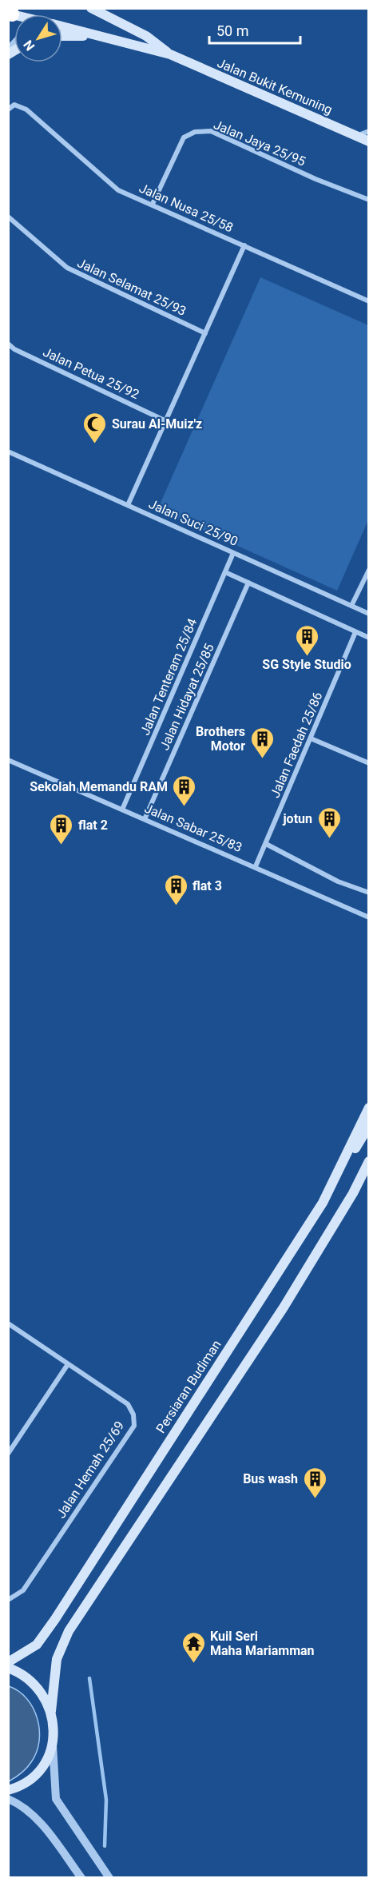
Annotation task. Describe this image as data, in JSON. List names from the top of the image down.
{
  "streets": {
    "main road": ["Jalan Bukit Kemuning", "Persiaran Budiman"],
    "street": [
      "Jalan Jaya 25/95",
      "Jalan Nusa 25/58",
      "Jalan Selamat 25/93",
      "Jalan Petua 25/92",
      "Jalan Suci 25/90",
      "Jalan Tenteram 25/84",
      "Jalan Hidayat 25/85",
      "Jalan Faedah 25/86",
      "Jalan Sabar 25/83",
      "Jalan Hemah 25/69"
    ]
  },
  "crossings": [
    ["Jalan Jaya 25/95", "Jalan Nusa 25/58"],
    ["Jalan Suci 25/90", "Jalan Tenteram 25/84"],
    ["Jalan Tenteram 25/84", "Jalan Sabar 25/83"],
    ["Jalan Hidayat 25/85", "Jalan Sabar 25/83"],
    ["Jalan Faedah 25/86", "Jalan Sabar 25/83"]
  ],
  "places": {
    "mosque": ["Surau Al-Muiz'z"],
    "building": [
      "SG Style Studio",
      "Brothers Motor",
      "Sekolah Memandu RAM",
      "jotun",
      "flat 2",
      "flat 3",
      "Bus wash"
    ],
    "temple": ["Kuil Seri Maha Mariamman"]
  },
  "scale_bar": "50 m",
  "north": "bottom left"
}
